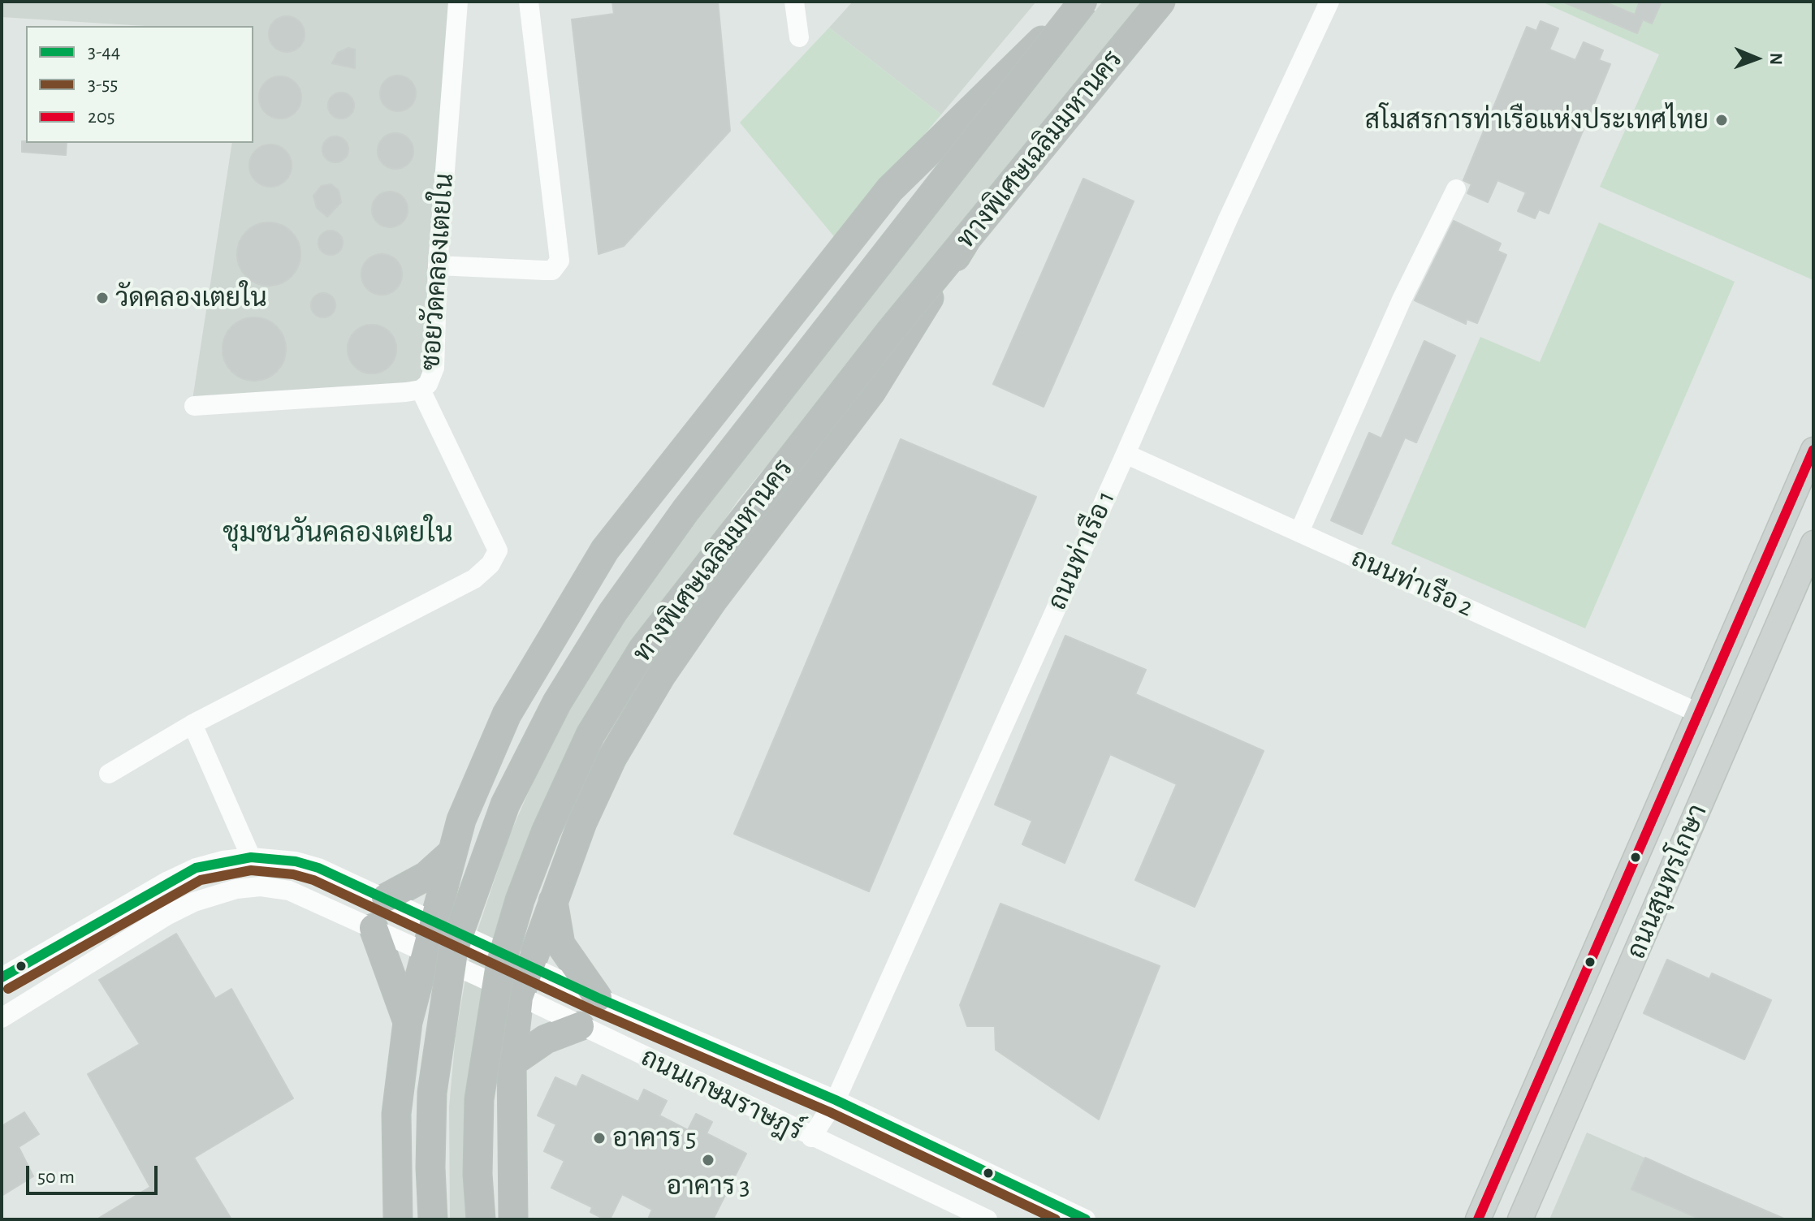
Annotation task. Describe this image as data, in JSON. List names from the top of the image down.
{
  "streets": {
    "highway": ["ทางพิเศษเฉลิมมหานคร"],
    "main road": ["ถนนสุนทรโกษา"],
    "street": [
      "ซอยวัดคลองเตยใน",
      "ถนนท่าเรือ 1",
      "ถนนท่าเรือ 2",
      "ถนนเกษมราษฎร์"
    ]
  },
  "crossings": [
    ["ถนนท่าเรือ 1", "ถนนท่าเรือ 2"],
    ["ถนนท่าเรือ 1", "ถนนเกษมราษฎร์"],
    ["ถนนท่าเรือ 2", "ถนนสุนทรโกษา"]
  ],
  "districts": ["ชุมชนวันคลองเตยใน"],
  "places": [
    "สโมสรการท่าเรือแห่งประเทศไทย",
    "วัดคลองเตยใน",
    "อาคาร 5",
    "อาคาร 3"
  ],
  "lines": ["transit line 205", "transit line 3-44", "transit line 3-55"],
  "legend": ["3-44", "3-55", "205"],
  "scale_bar": "50 m",
  "north": "right"
}
